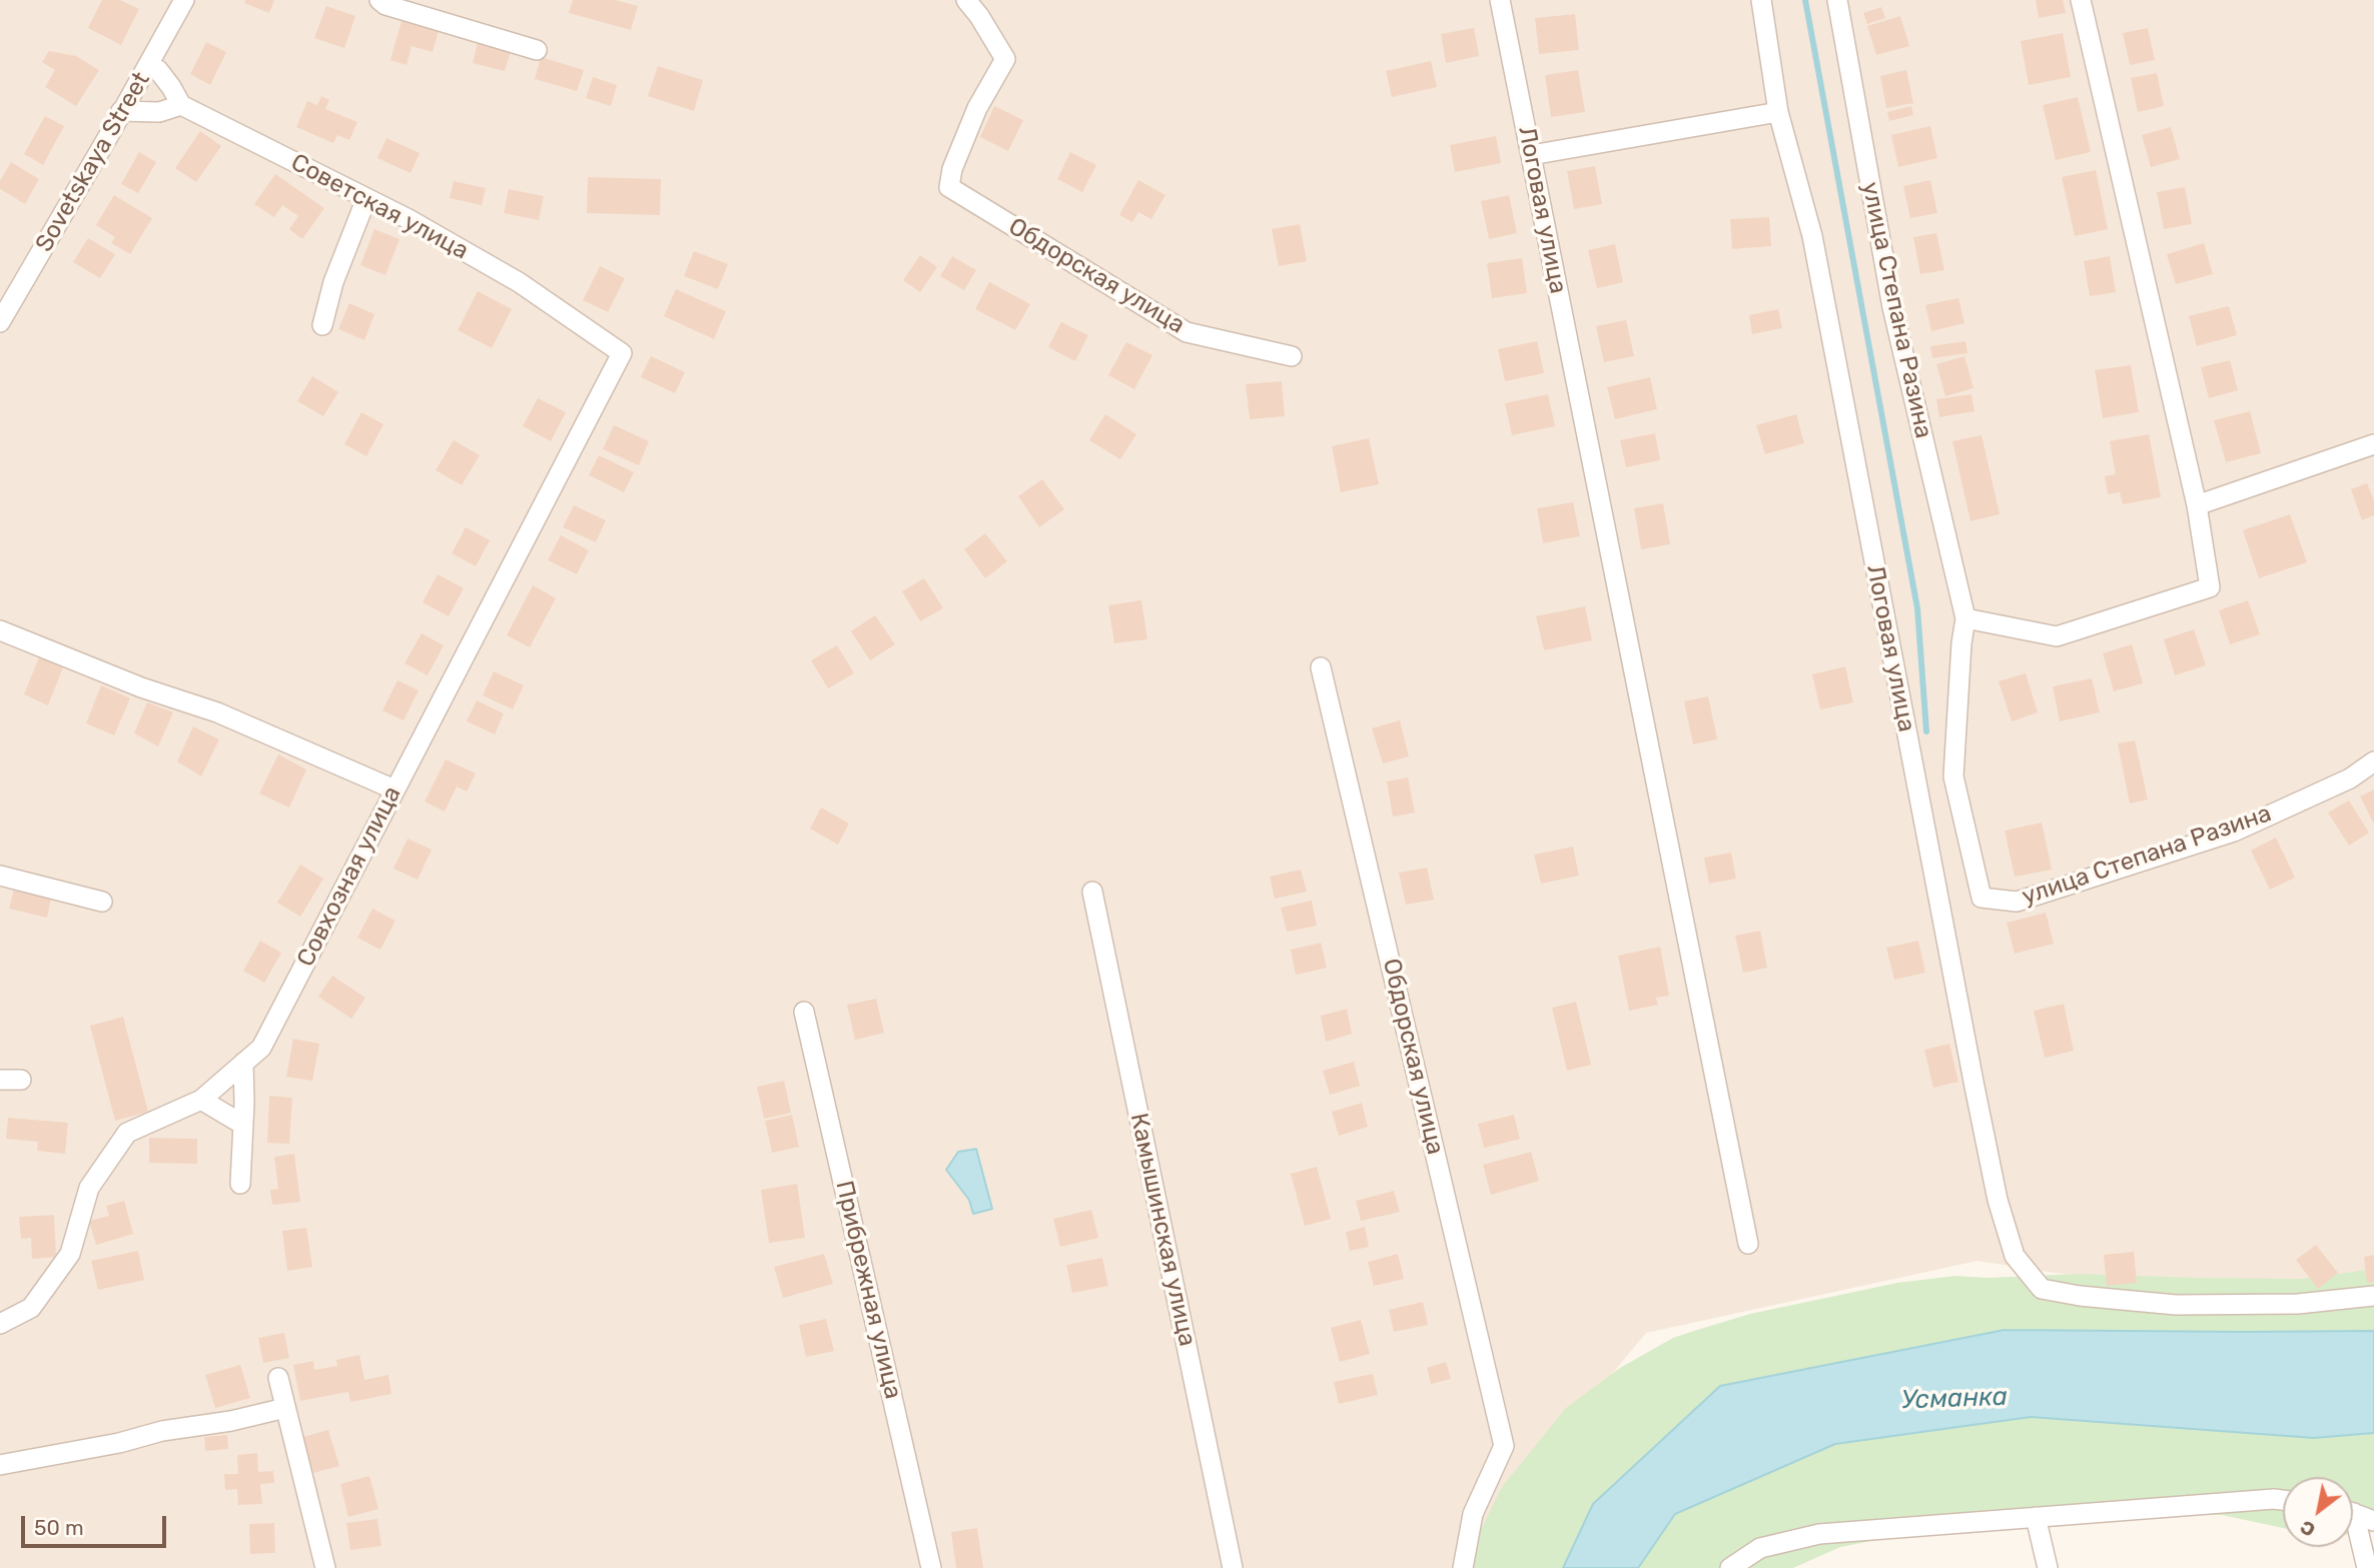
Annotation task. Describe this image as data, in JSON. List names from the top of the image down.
{
  "streets": {
    "street": [
      "Sovetskaya Street",
      "Советская улица",
      "Логовая улица",
      "Обдорская улица",
      "улица Степана Разина",
      "Совхозная улица",
      "Камышинская улица",
      "Прибрежная улица"
    ]
  },
  "crossings": [
    ["Советская улица", "Совхозная улица"]
  ],
  "water": ["Усманка"],
  "scale_bar": "50 m",
  "north": "bottom left"
}
